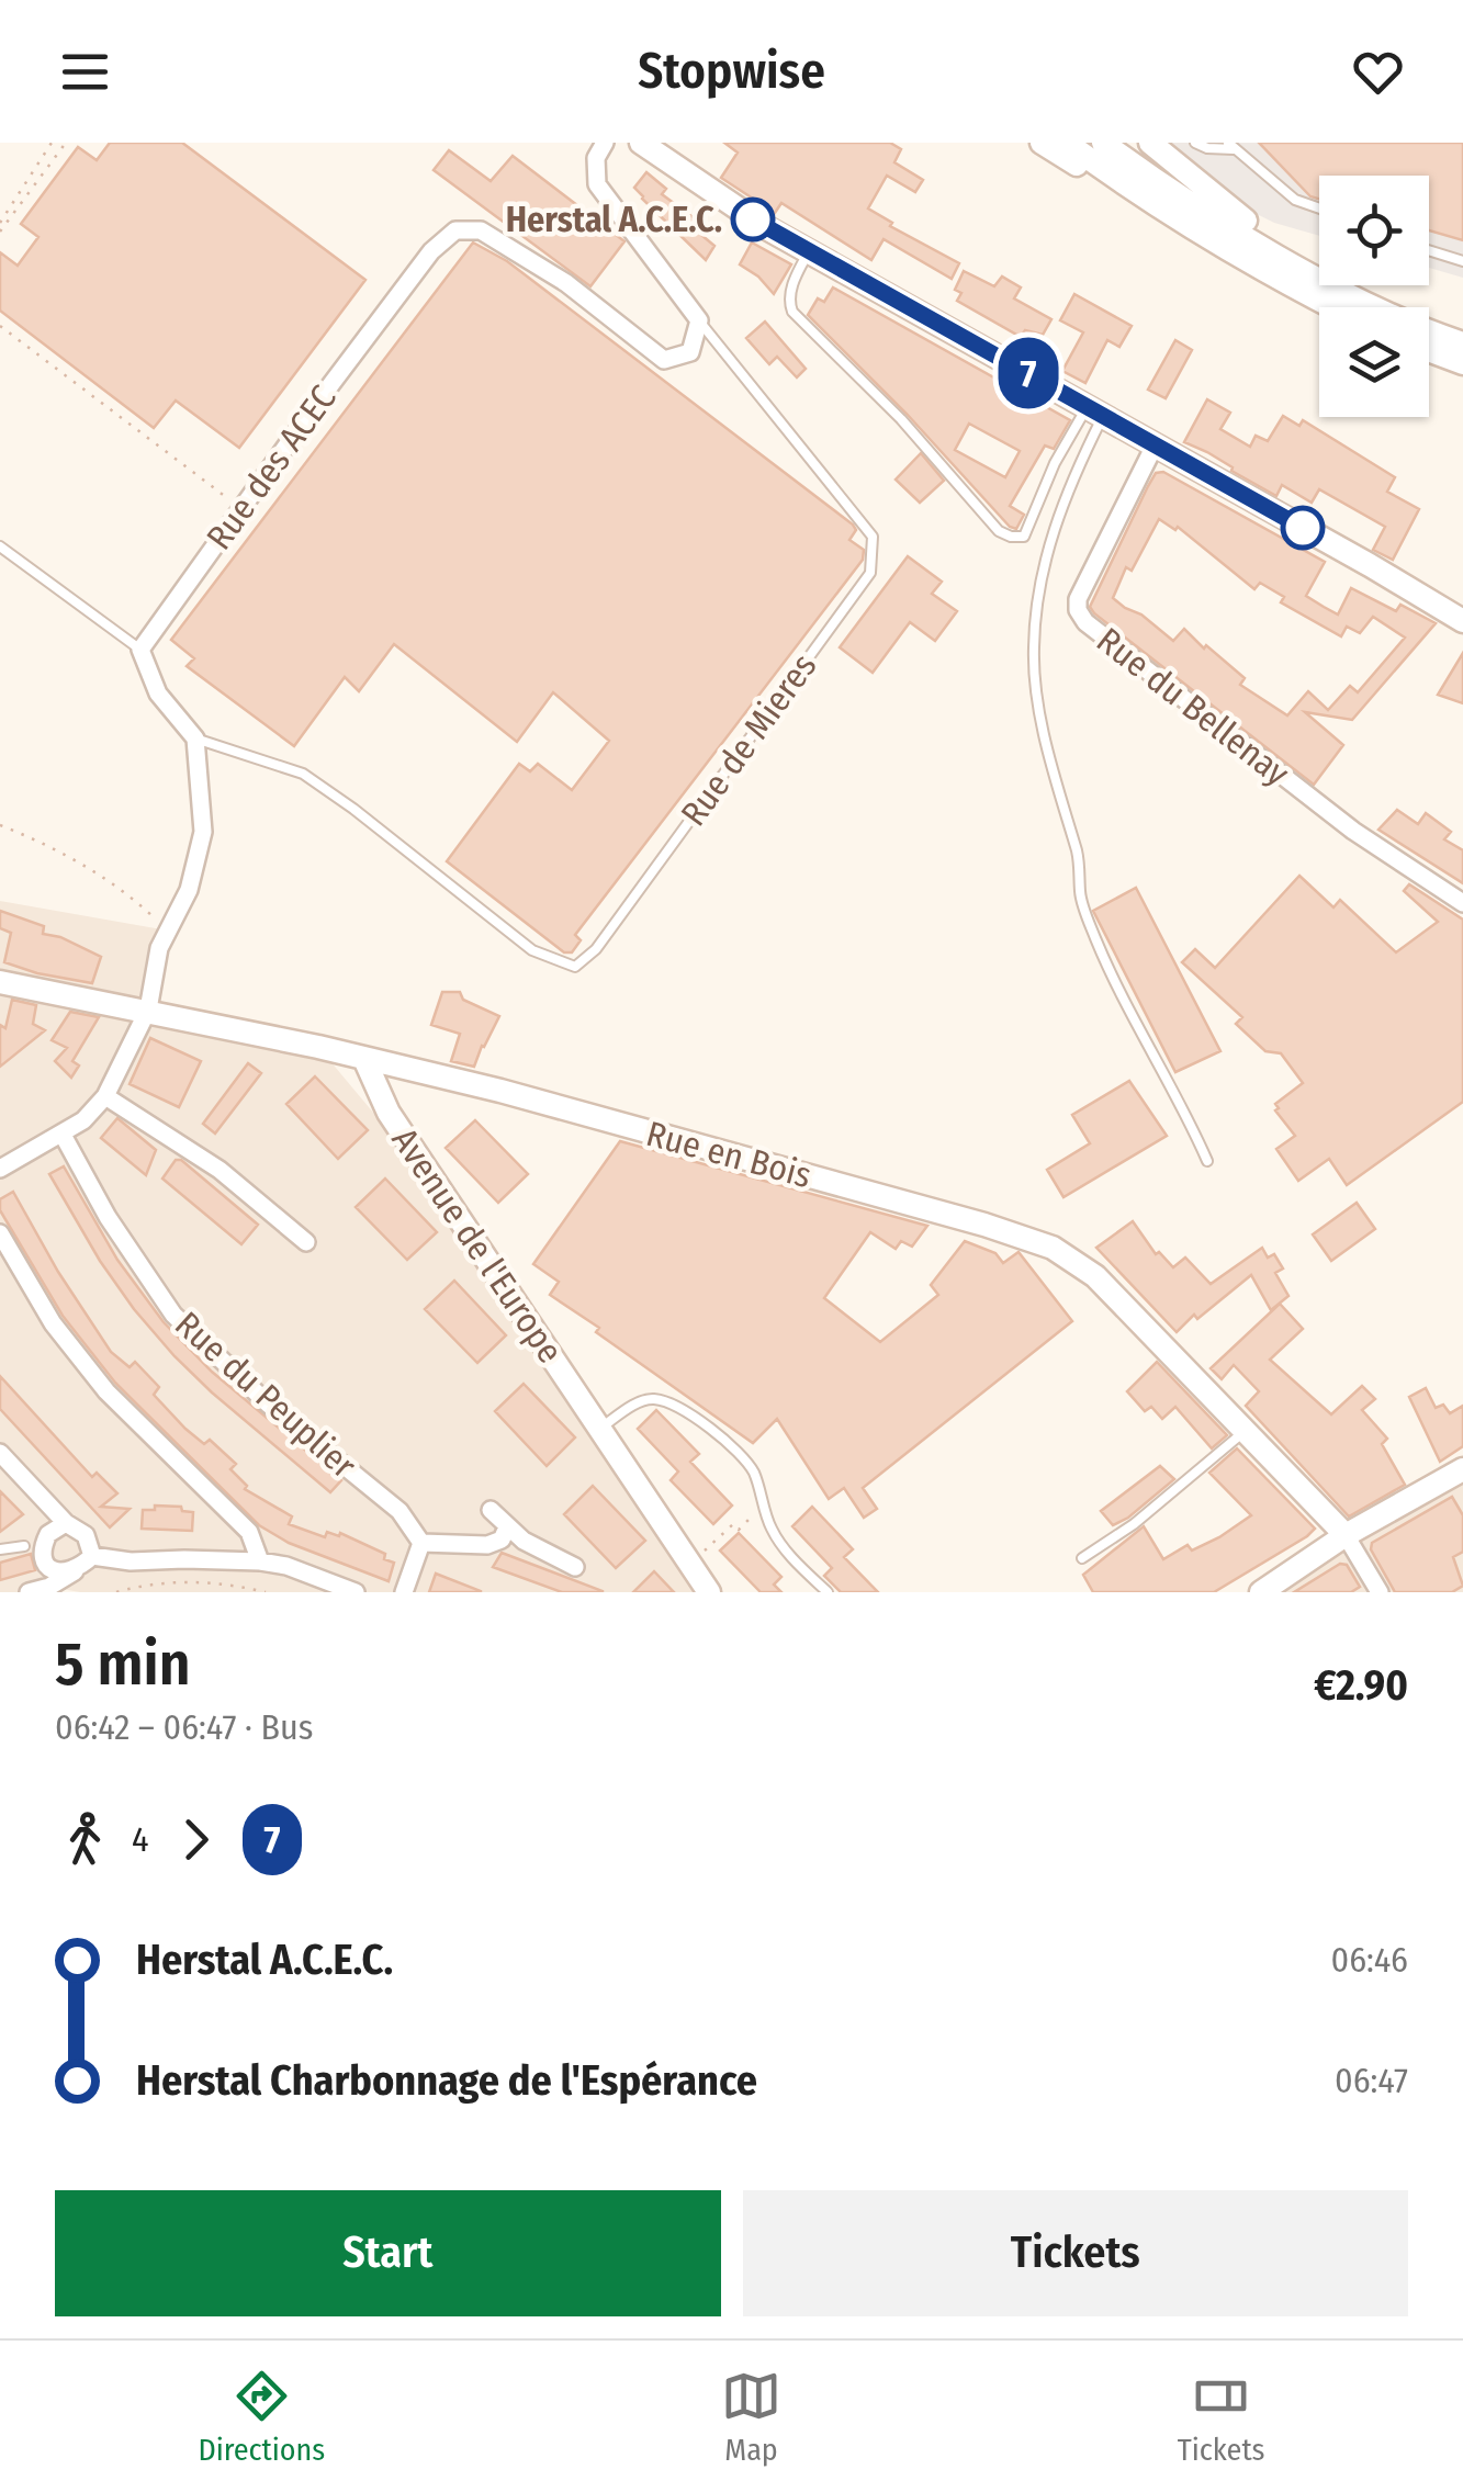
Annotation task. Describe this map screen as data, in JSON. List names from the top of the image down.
{
  "streets": {
    "street": [
      "Rue des ACEC",
      "Rue du Bellenay",
      "Rue de Mieres",
      "Rue en Bois",
      "Avenue de l'Europe",
      "Rue du Peuplier"
    ]
  },
  "crossings": [
    ["Rue des ACEC", "Rue de Mieres"],
    ["Rue en Bois", "Avenue de l'Europe"]
  ],
  "places": ["Herstal A.C.E.C."],
  "lines": ["bus line 7"],
  "page": {
    "header": "Stopwise",
    "on_map": "7",
    "heading": ["5 min", "06:42 – 06:47 · Bus", "€2.90"],
    "legs": ["4", "7"],
    "list": [
      {
        "name": "Herstal A.C.E.C.",
        "value": "06:46"
      },
      {
        "name": "Herstal Charbonnage de l'Espérance",
        "value": "06:47"
      }
    ],
    "buttons": ["Start", "Tickets"],
    "tabs": ["Directions", "Map", "Tickets"]
  }
}
